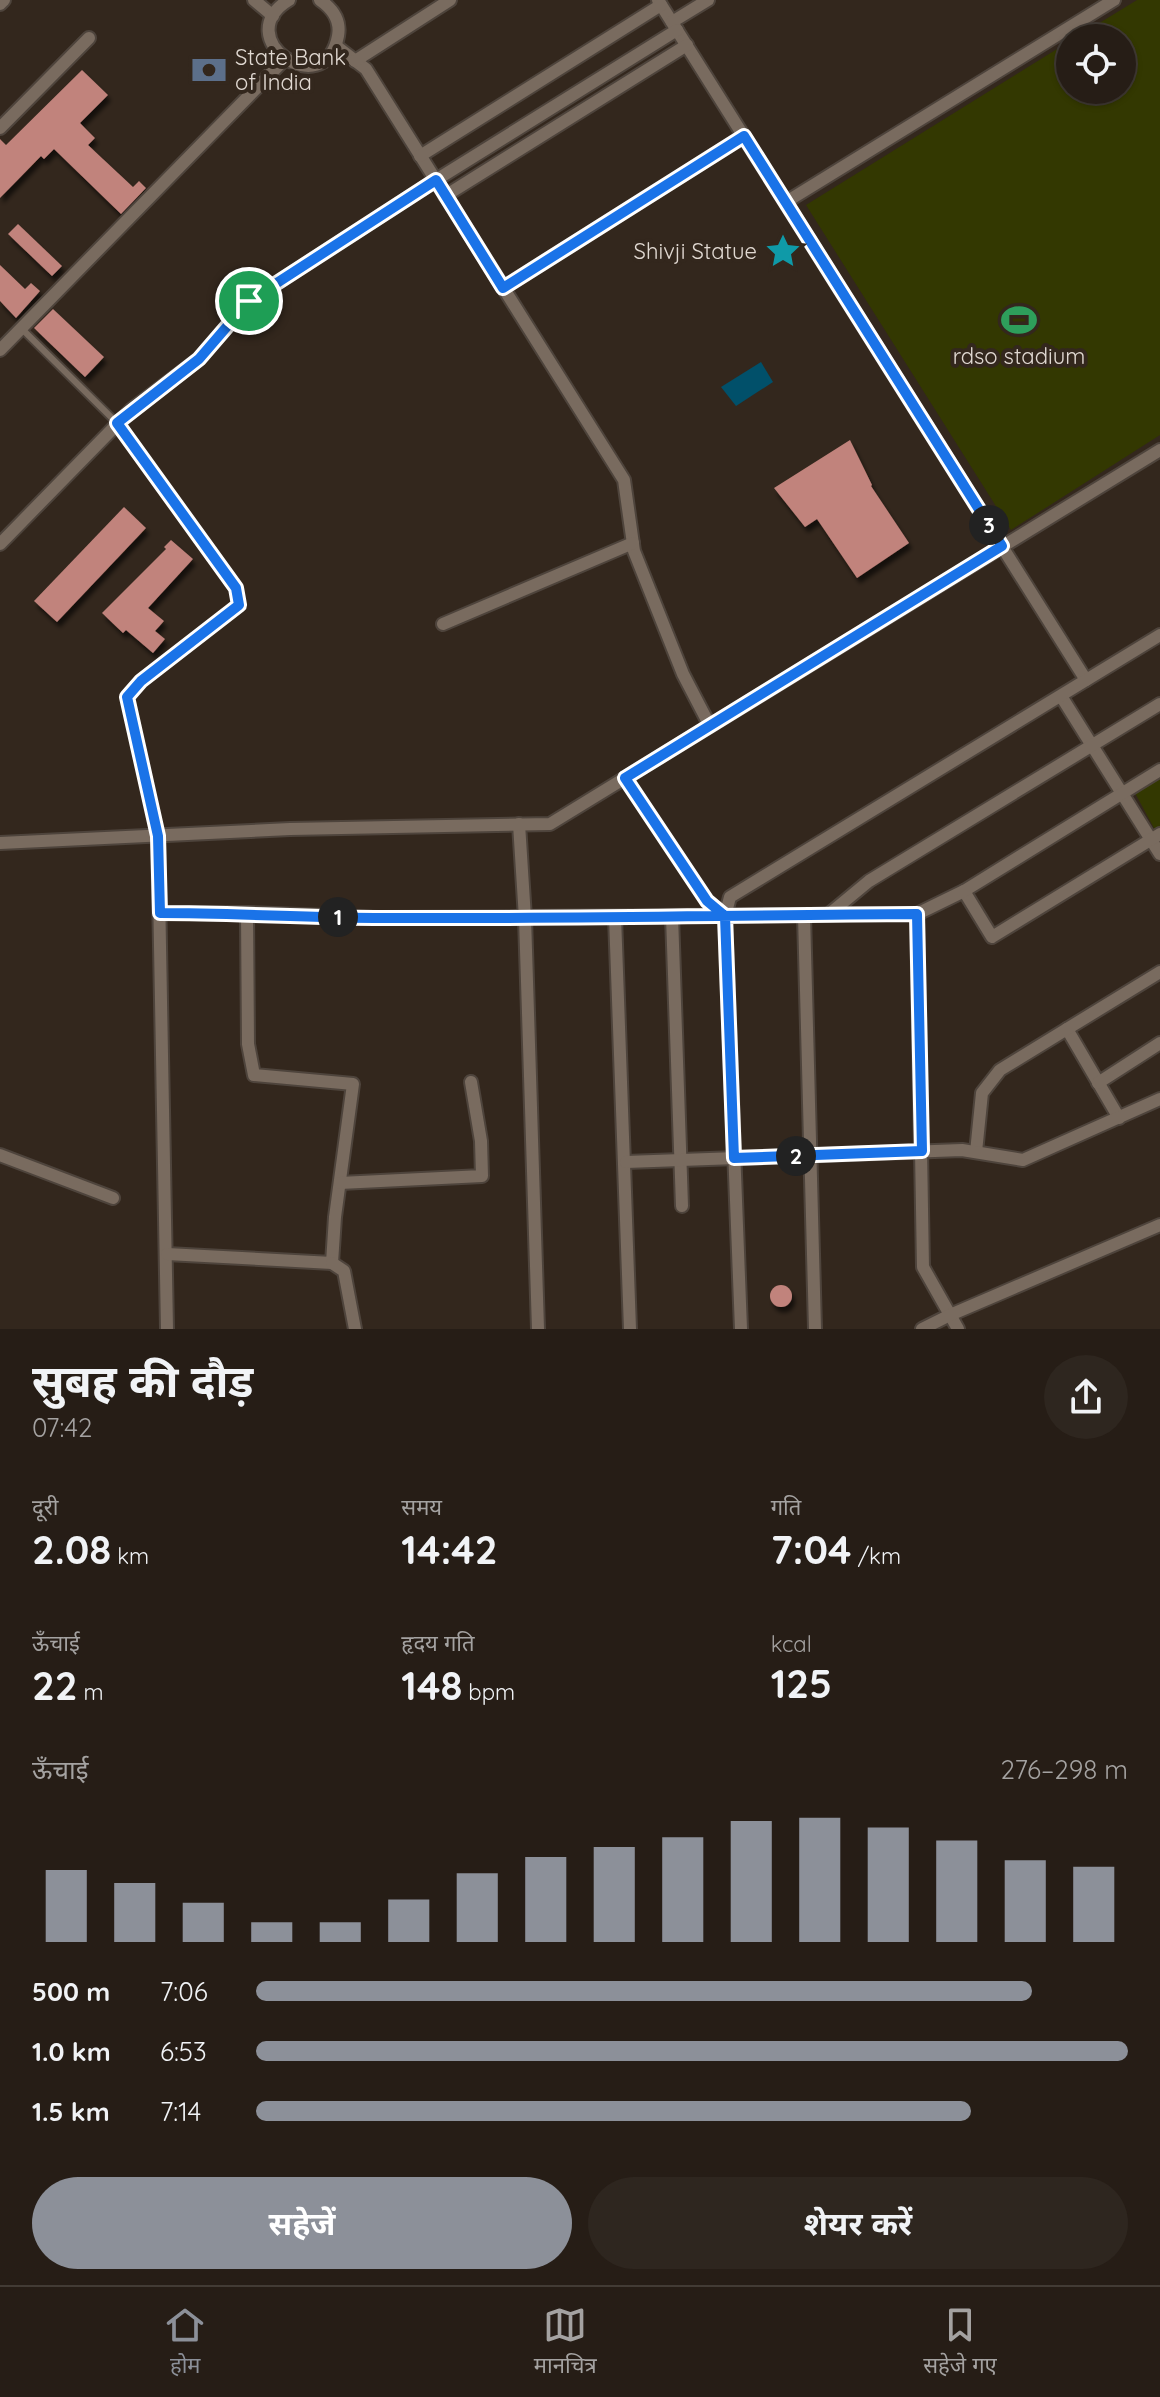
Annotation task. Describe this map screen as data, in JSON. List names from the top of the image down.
{
  "places": {
    "bank": ["State Bank of India"],
    "place": ["Shivji Statue"],
    "sports": ["rdso stadium"]
  },
  "page": {
    "pins": ["3", "1", "2"],
    "heading": ["सुबह की दौड़", "07:42"],
    "stats": [
      ["दूरी", "2.08 km"],
      ["समय", "14:42"],
      ["गति", "7:04 /km"],
      ["ऊँचाई", "22 m"],
      ["हृदय गति", "148 bpm"],
      ["kcal", "125"]
    ],
    "chart": ["ऊँचाई", "276–298 m"],
    "list": [
      {
        "name": "500 m",
        "note": "7:06"
      },
      {
        "name": "1.0 km",
        "note": "6:53"
      },
      {
        "name": "1.5 km",
        "note": "7:14"
      }
    ],
    "buttons": ["सहेजें", "शेयर करें"],
    "tabs": ["होम", "मानचित्र", "सहेजे गए"]
  }
}
